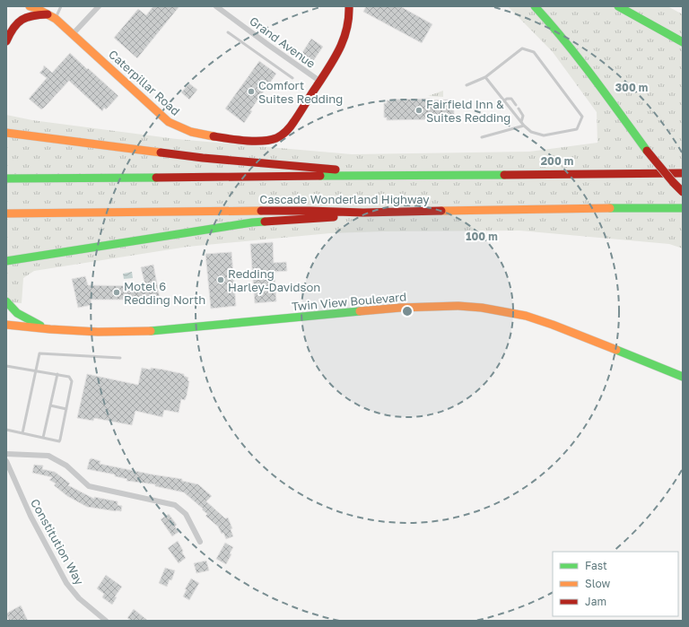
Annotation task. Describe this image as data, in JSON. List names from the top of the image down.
{
  "streets": {
    "main road": ["Caterpillar Road", "Cascade Wonderland Highway", "Twin View Boulevard"],
    "street": ["Grand Avenue", "Constitution Way"]
  },
  "crossings": [
    ["Grand Avenue", "Caterpillar Road"]
  ],
  "places": [
    "Comfort Suites Redding",
    "Fairfield Inn & Suites Redding",
    "Redding Harley-Davidson",
    "Motel 6 Redding North"
  ],
  "legend": ["Fast", "Slow", "Jam"],
  "rings": ["300 m", "200 m", "100 m"]
}
